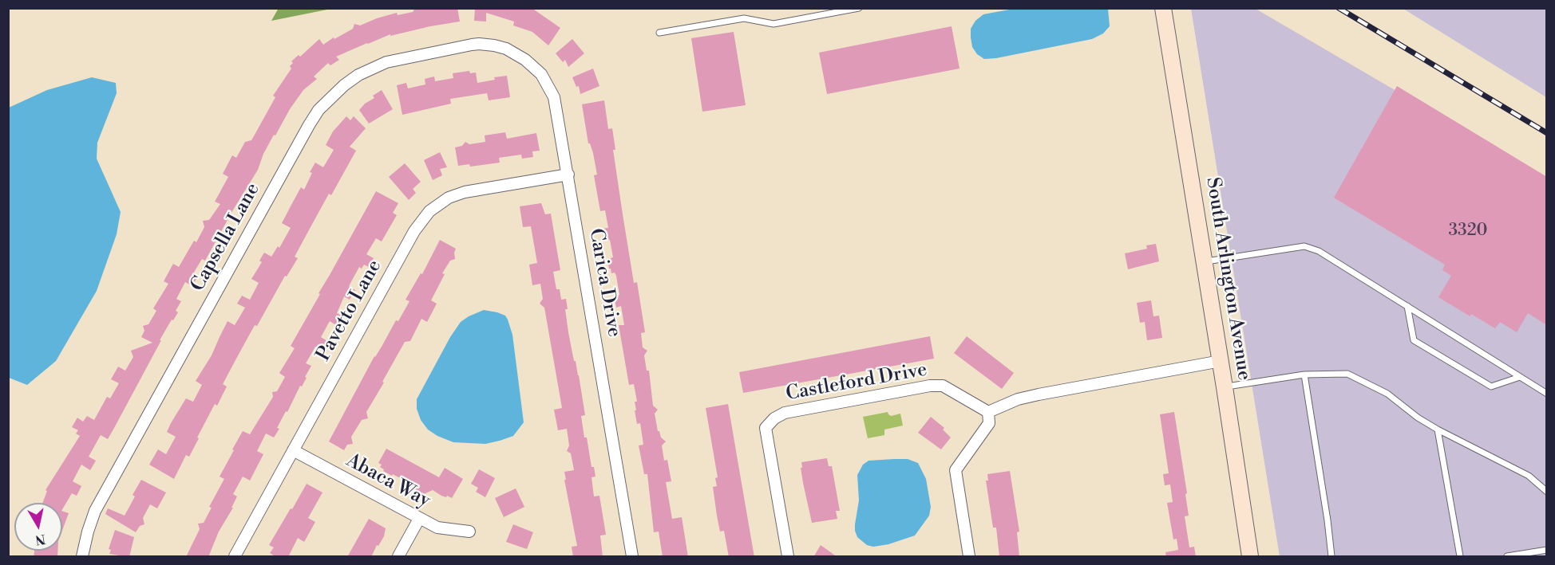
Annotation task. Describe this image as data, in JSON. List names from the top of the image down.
{
  "streets": {
    "main road": ["South Arlington Avenue"],
    "street": [
      "Capsella Lane",
      "Carica Drive",
      "Pavetto Lane",
      "Castleford Drive",
      "Abaca Way"
    ]
  },
  "crossings": [
    ["Capsella Lane", "Carica Drive"],
    ["Carica Drive", "Pavetto Lane"],
    ["Pavetto Lane", "Abaca Way"]
  ],
  "house_numbers": ["3320"],
  "north": "bottom"
}
